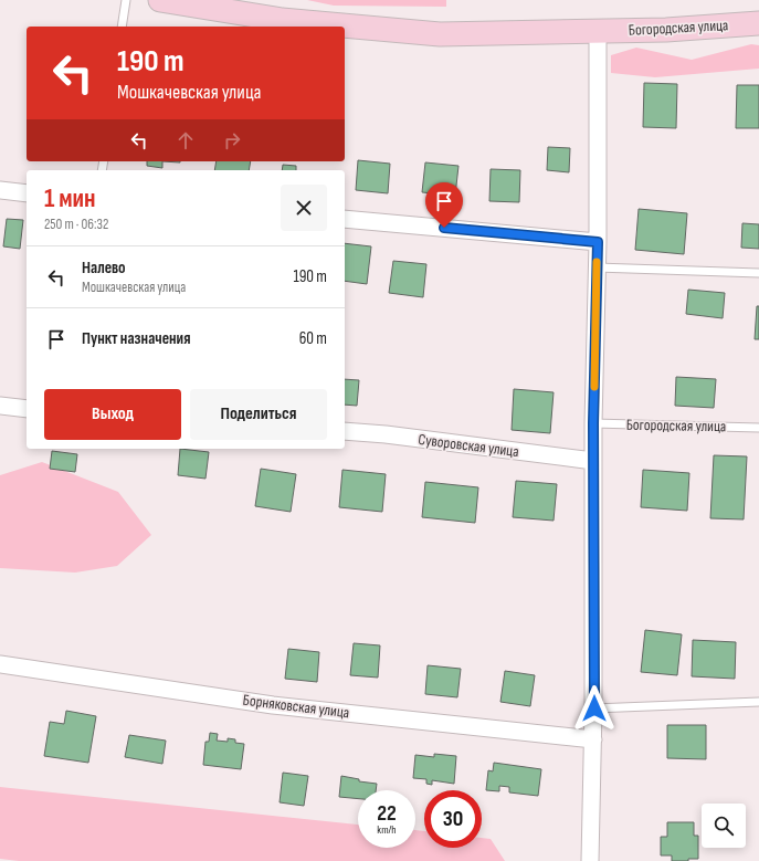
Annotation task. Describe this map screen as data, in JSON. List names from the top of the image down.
{
  "streets": {
    "street": ["Богородская улица", "Суворовская улица", "Борняковская улица"]
  },
  "page": {
    "turn": ["190 m", "Мошкачевская улица"],
    "heading": ["1 мин", "250 m · 06:32"],
    "list": [
      {
        "name": "Налево",
        "note": "Мошкачевская улица",
        "value": "190 m"
      },
      {
        "name": "Пункт назначения",
        "value": "60 m"
      }
    ],
    "buttons": ["Выход", "Поделиться"],
    "speed": "22 km/h",
    "limit": "30"
  }
}
